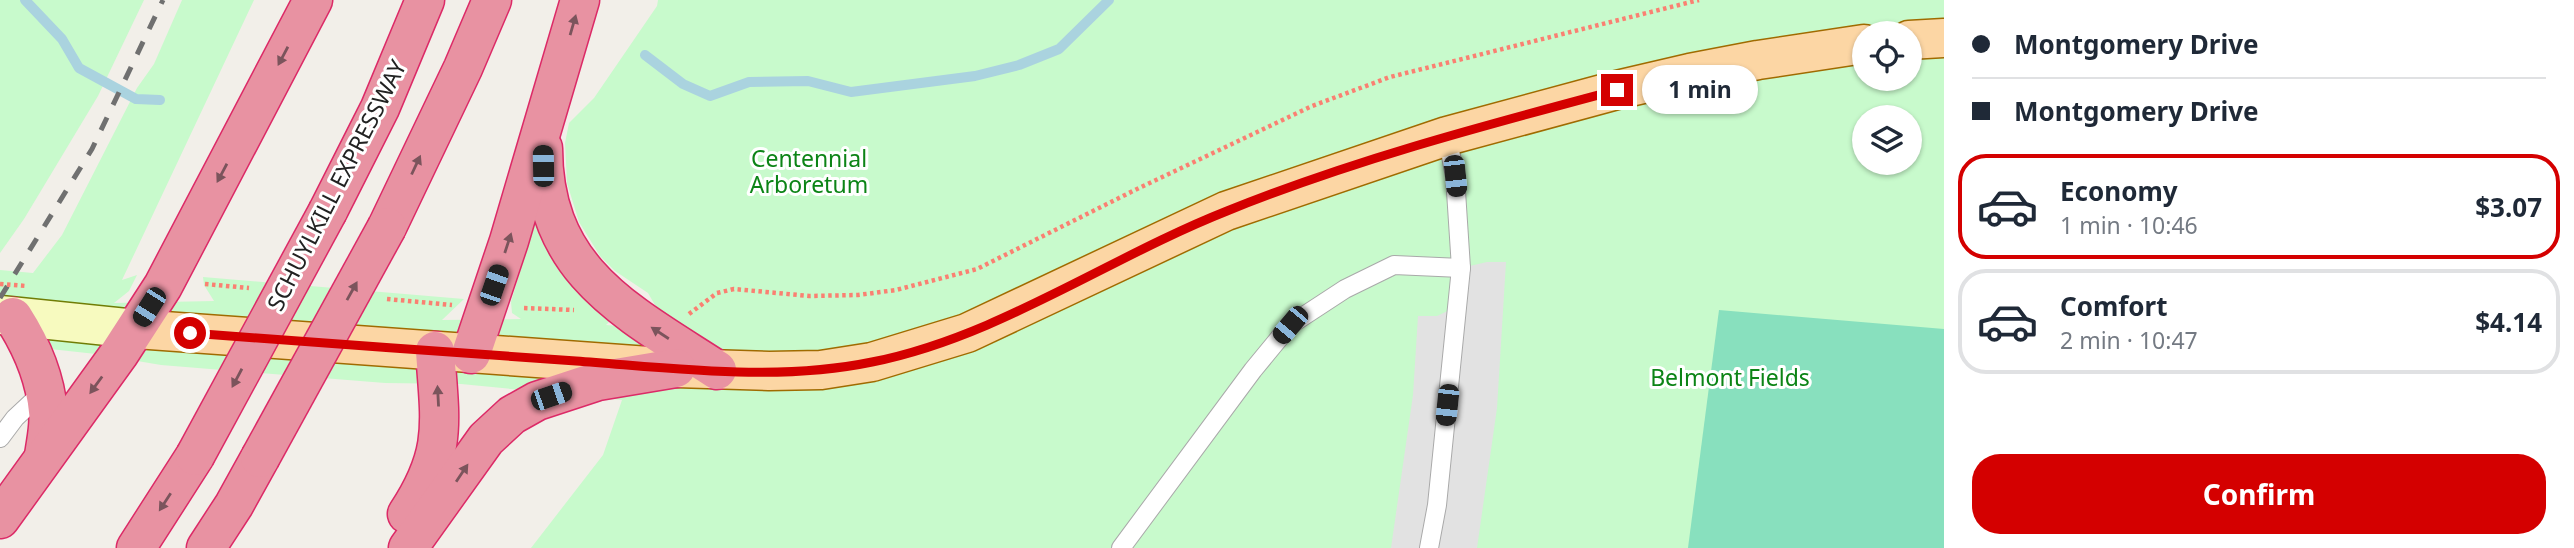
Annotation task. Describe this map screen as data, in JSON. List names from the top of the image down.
{
  "streets": {
    "highway": ["SCHUYLKILL EXPRESSWAY"]
  },
  "parks": ["Centennial Arboretum", "Belmont Fields"],
  "page": {
    "banner": ["Montgomery Drive", "Montgomery Drive"],
    "bubble": "1 min",
    "list": [
      {
        "name": "Economy",
        "note": "1 min · 10:46",
        "value": "$3.07"
      },
      {
        "name": "Comfort",
        "note": "2 min · 10:47",
        "value": "$4.14"
      }
    ],
    "buttons": "Confirm"
  }
}
